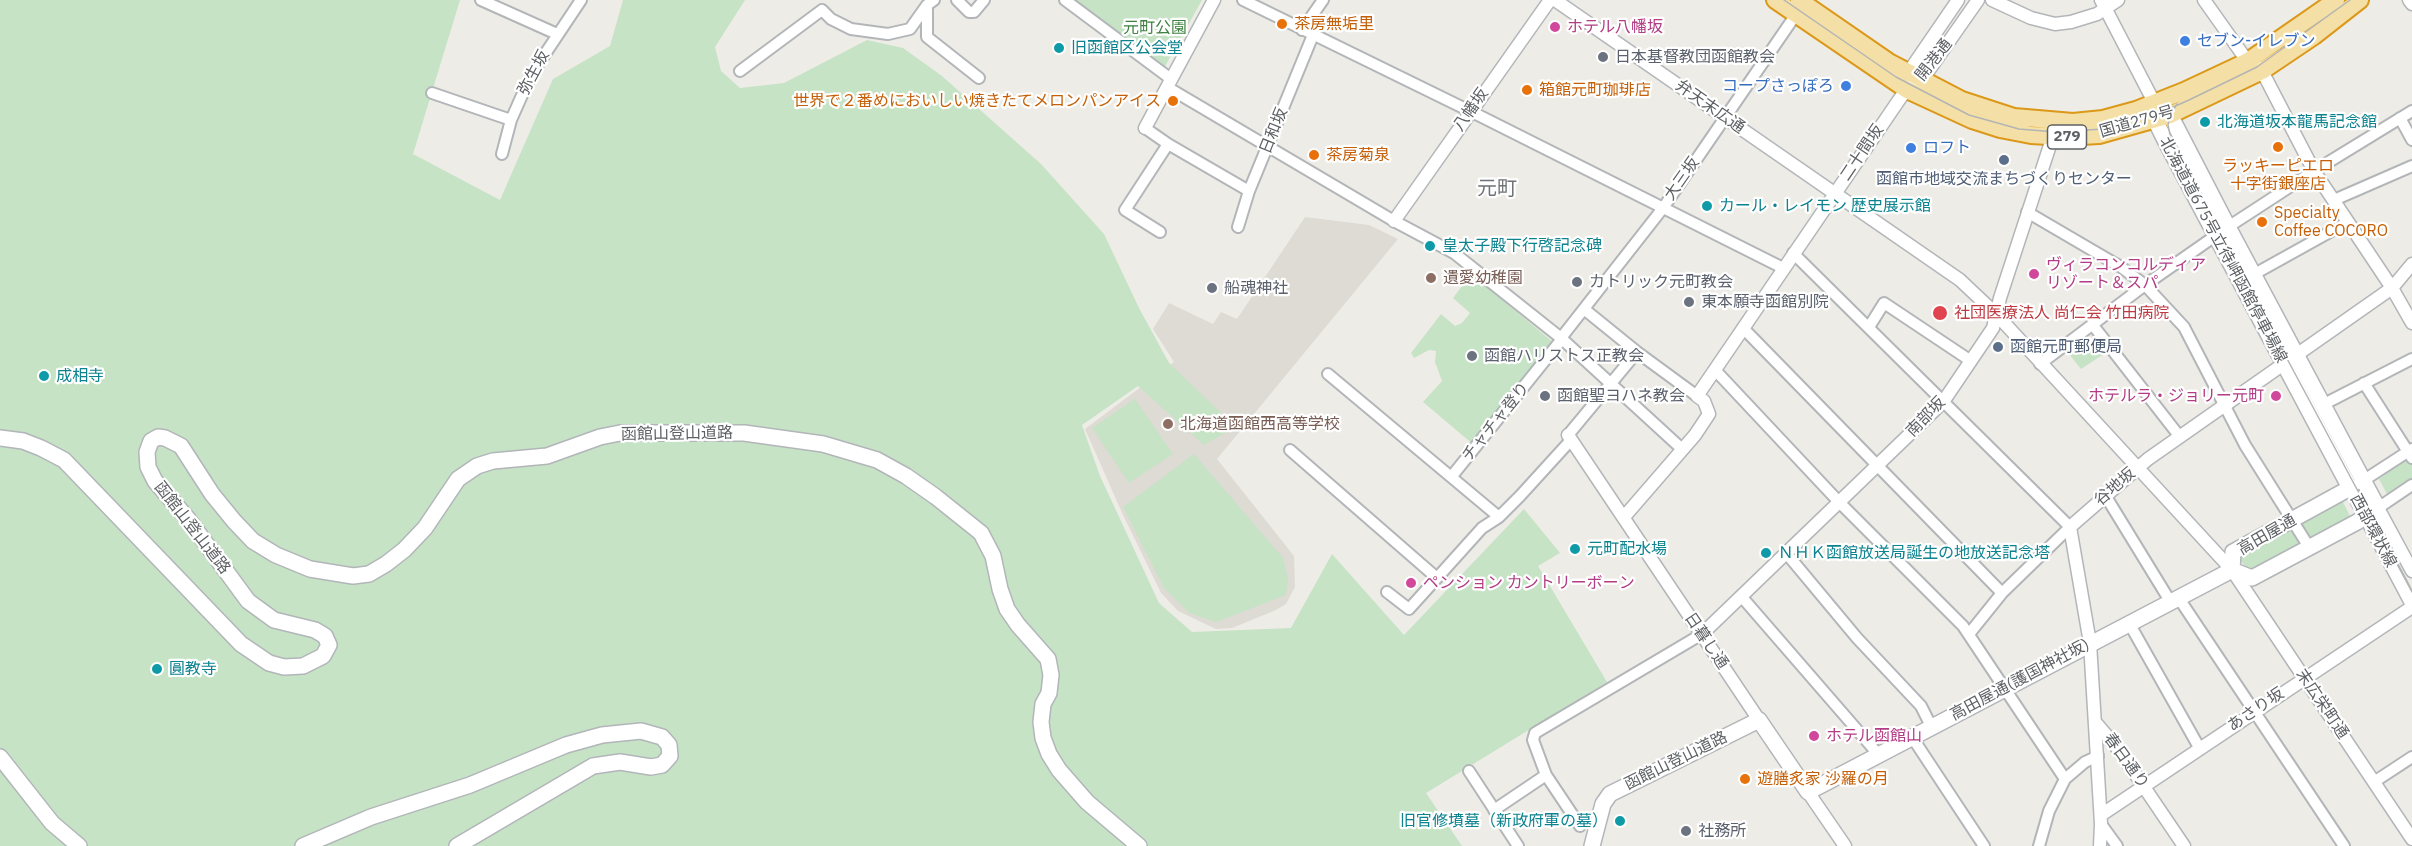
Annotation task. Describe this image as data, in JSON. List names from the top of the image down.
{
  "streets": {
    "highway": ["国道279号", "279"],
    "main road": [
      "北海道道675号立待岬函館停車場線",
      "函館山登山道路",
      "高田屋通",
      "日暮し通",
      "高田屋通(護国神社坂)"
    ],
    "street": [
      "開港通",
      "弥生坂",
      "弁天末広通",
      "八幡坂",
      "日和坂",
      "二十間坂",
      "大三坂",
      "南部坂",
      "チャチャ登り",
      "谷地坂",
      "西部環状線",
      "末広栄町通",
      "あさり坂",
      "春日通り"
    ]
  },
  "crossings": [
    ["開港通", "国道279号"],
    ["開港通", "二十間坂"],
    ["弁天末広通", "二十間坂"],
    ["弁天末広通", "大三坂"],
    ["弁天末広通", "南部坂"],
    ["弁天末広通", "末広栄町通"],
    ["国道279号", "二十間坂"],
    ["国道279号", "大三坂"],
    ["国道279号", "北海道道675号立待岬函館停車場線"],
    ["国道279号", "南部坂"],
    ["大三坂", "チャチャ登り"],
    ["北海道道675号立待岬函館停車場線", "谷地坂"],
    ["北海道道675号立待岬函館停車場線", "高田屋通"],
    ["南部坂", "日暮し通"],
    ["函館山登山道路", "日暮し通"],
    ["谷地坂", "末広栄町通"],
    ["谷地坂", "春日通り"],
    ["西部環状線", "高田屋通"],
    ["西部環状線", "あさり坂"],
    ["高田屋通", "高田屋通(護国神社坂)"],
    ["高田屋通", "末広栄町通"],
    ["日暮し通", "高田屋通(護国神社坂)"],
    ["高田屋通(護国神社坂)", "末広栄町通"],
    ["高田屋通(護国神社坂)", "春日通り"],
    ["末広栄町通", "あさり坂"],
    ["あさり坂", "春日通り"]
  ],
  "districts": ["元町"],
  "parks": ["元町公園"],
  "places": [
    "茶房無垢里",
    "ホテル八幡坂",
    "セブン-イレブン",
    "旧函館区公会堂",
    "日本基督教団函館教会",
    "コープさっぽろ",
    "箱館元町珈琲店",
    "世界で２番めにおいしい焼きたてメロンパンアイス",
    "北海道坂本龍馬記念館",
    "ラッキーピエロ 十字街銀座店",
    "ロフト",
    "茶房菊泉",
    "函館市地域交流まちづくりセンター",
    "カール・レイモン 歴史展示館",
    "Specialty Coffee COCORO",
    "皇太子殿下行啓記念碑",
    "ヴィラコンコルディア リゾート＆スパ",
    "遺愛幼稚園",
    "カトリック元町教会",
    "船魂神社",
    "東本願寺函館別院",
    "社団医療法人 尚仁会 竹田病院",
    "函館元町郵便局",
    "函館ハリストス正教会",
    "成相寺",
    "函館聖ヨハネ教会",
    "ホテルラ・ジョリー元町",
    "北海道函館西高等学校",
    "元町配水場",
    "ＮＨＫ函館放送局誕生の地放送記念塔",
    "ペンション カントリーボーン",
    "圓教寺",
    "ホテル函館山",
    "遊膳炙家 沙羅の月",
    "旧官修墳墓（新政府軍の墓）",
    "社務所"
  ]
}
